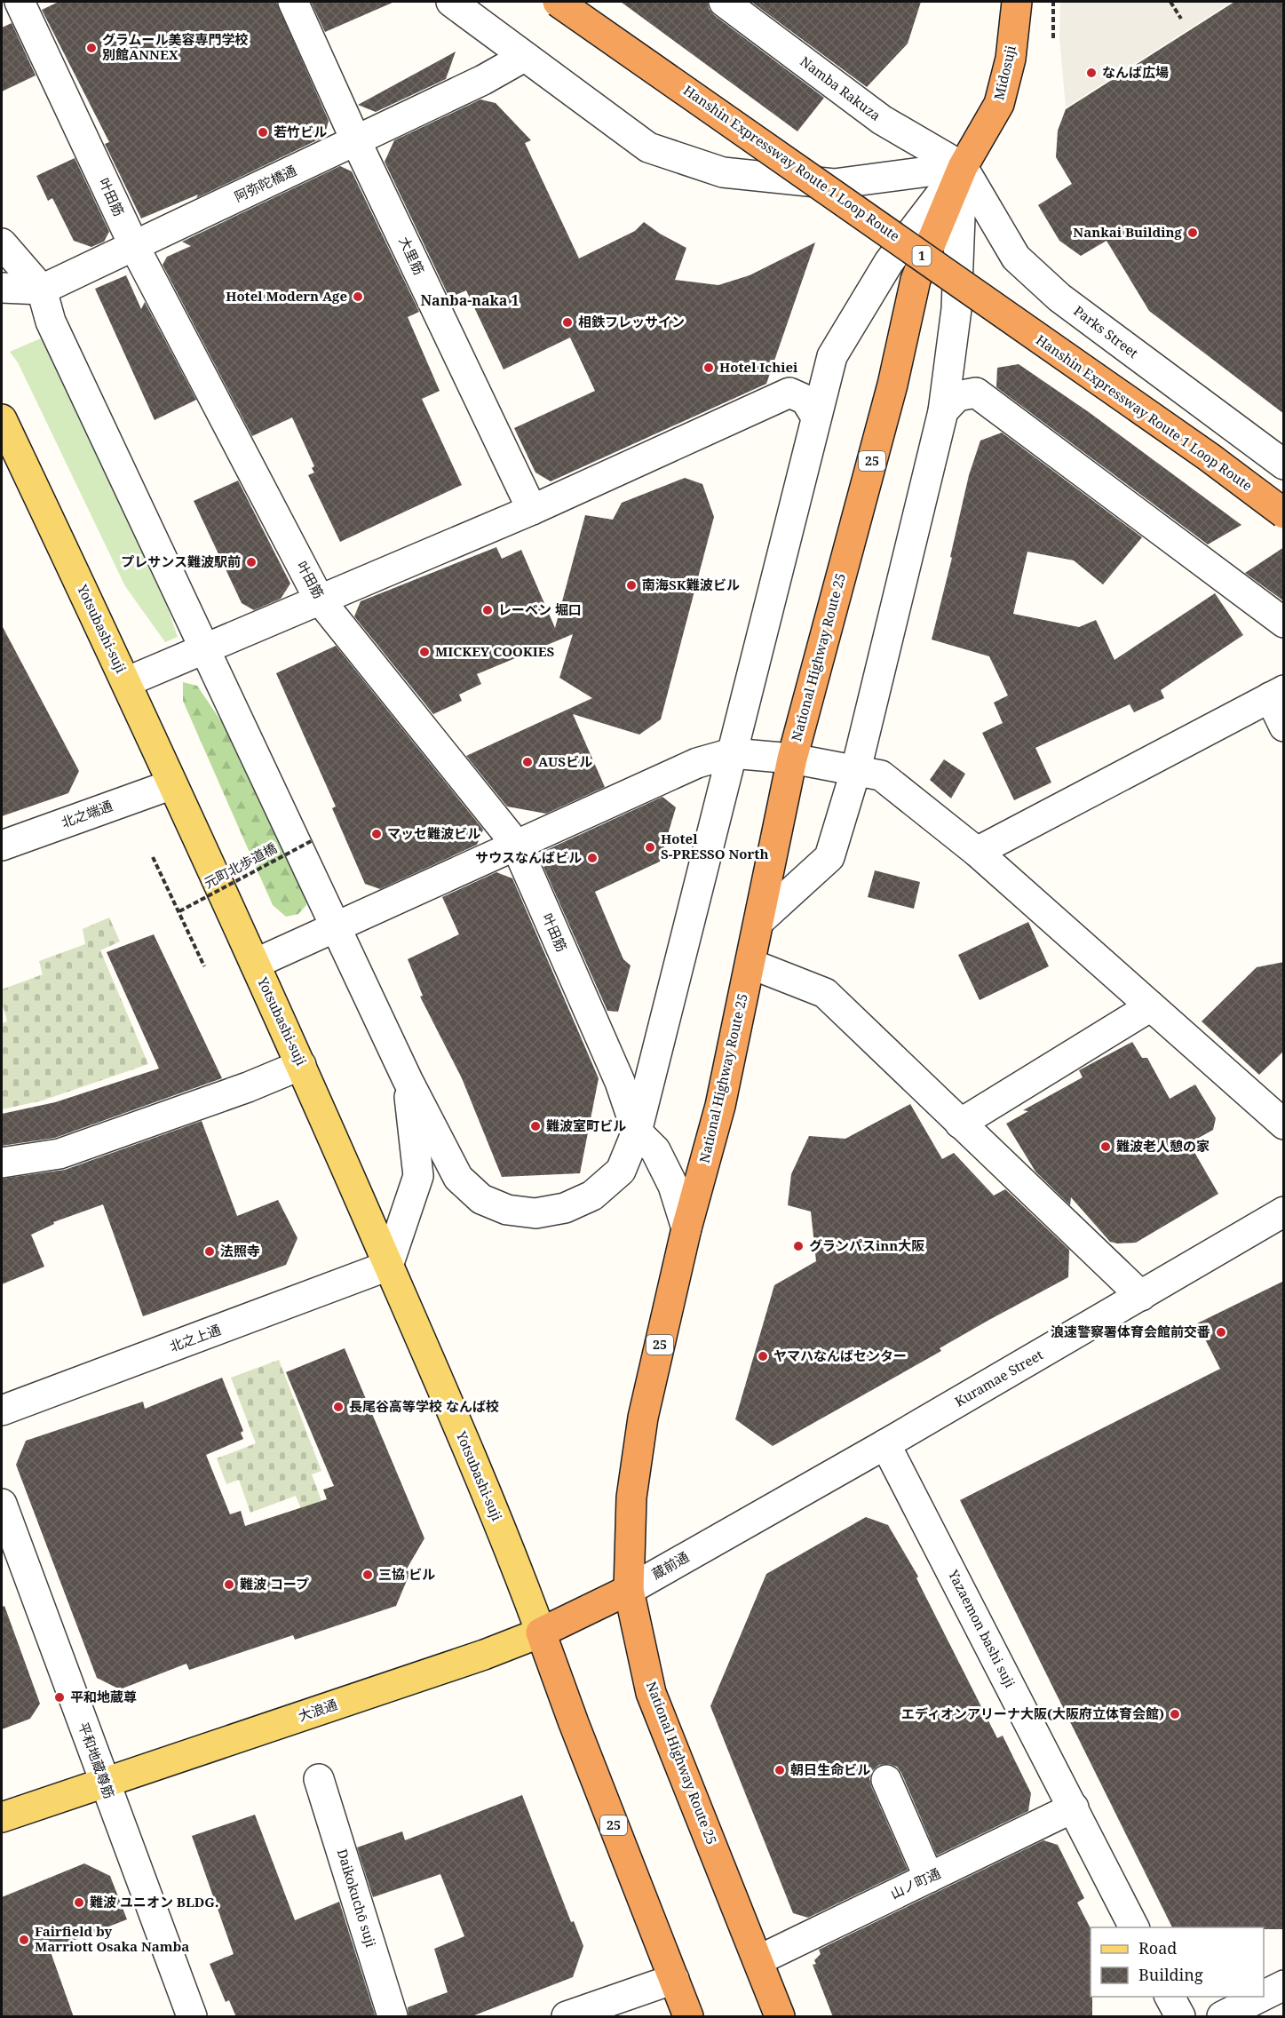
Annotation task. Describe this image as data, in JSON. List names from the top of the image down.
{
  "streets": {
    "highway": [
      "Midosuji",
      "Hanshin Expressway Route 1 Loop Route",
      "1",
      "25",
      "National Highway Route 25",
      "大浪通"
    ],
    "main road": ["Yotsubashi-suji"],
    "street": [
      "Namba Rakuza",
      "阿弥陀橋通",
      "叶田筋",
      "大里筋",
      "Parks Street",
      "北之端通",
      "北之上通",
      "Kuramae Street",
      "蔵前通",
      "Yazaemon bashi suji",
      "平和地蔵尊筋",
      "山ノ町通",
      "Daikokuchō suji"
    ],
    "path": ["元町北歩道橋"]
  },
  "crossings": [
    ["Midosuji", "Namba Rakuza"],
    ["Midosuji", "Parks Street"],
    ["Midosuji", "National Highway Route 25"],
    ["Namba Rakuza", "Parks Street"],
    ["Namba Rakuza", "National Highway Route 25"],
    ["阿弥陀橋通", "叶田筋"],
    ["阿弥陀橋通", "大里筋"],
    ["Parks Street", "National Highway Route 25"],
    ["25", "Yotsubashi-suji"],
    ["25", "大浪通"],
    ["Yotsubashi-suji", "北之端通"],
    ["Yotsubashi-suji", "北之上通"],
    ["Yotsubashi-suji", "大浪通"],
    ["National Highway Route 25", "蔵前通"],
    ["National Highway Route 25", "大浪通"],
    ["National Highway Route 25", "山ノ町通"],
    ["Kuramae Street", "蔵前通"],
    ["Kuramae Street", "Yazaemon bashi suji"],
    ["蔵前通", "Yazaemon bashi suji"],
    ["蔵前通", "大浪通"],
    ["Yazaemon bashi suji", "山ノ町通"],
    ["大浪通", "平和地蔵尊筋"]
  ],
  "districts": ["Nanba-naka 1"],
  "places": [
    "グラムール美容専門学校 別館ANNEX",
    "なんば広場",
    "若竹ビル",
    "Nankai Building",
    "Hotel Modern Age",
    "相鉄フレッサイン",
    "Hotel Ichiei",
    "プレサンス難波駅前",
    "南海SK難波ビル",
    "レーベン 堀口",
    "MICKEY COOKIES",
    "AUSビル",
    "マッセ難波ビル",
    "Hotel S-PRESSO North",
    "サウスなんばビル",
    "難波室町ビル",
    "難波老人憩の家",
    "グランパスinn大阪",
    "法照寺",
    "浪速警察署体育会館前交番",
    "ヤマハなんばセンター",
    "長尾谷高等学校 なんば校",
    "三協 ビル",
    "難波 コープ",
    "平和地蔵尊",
    "エディオンアリーナ大阪(大阪府立体育会館)",
    "朝日生命ビル",
    "難波 ユニオン BLDG.",
    "Fairfield by Marriott Osaka Namba"
  ],
  "legend": ["Road", "Building"]
}
